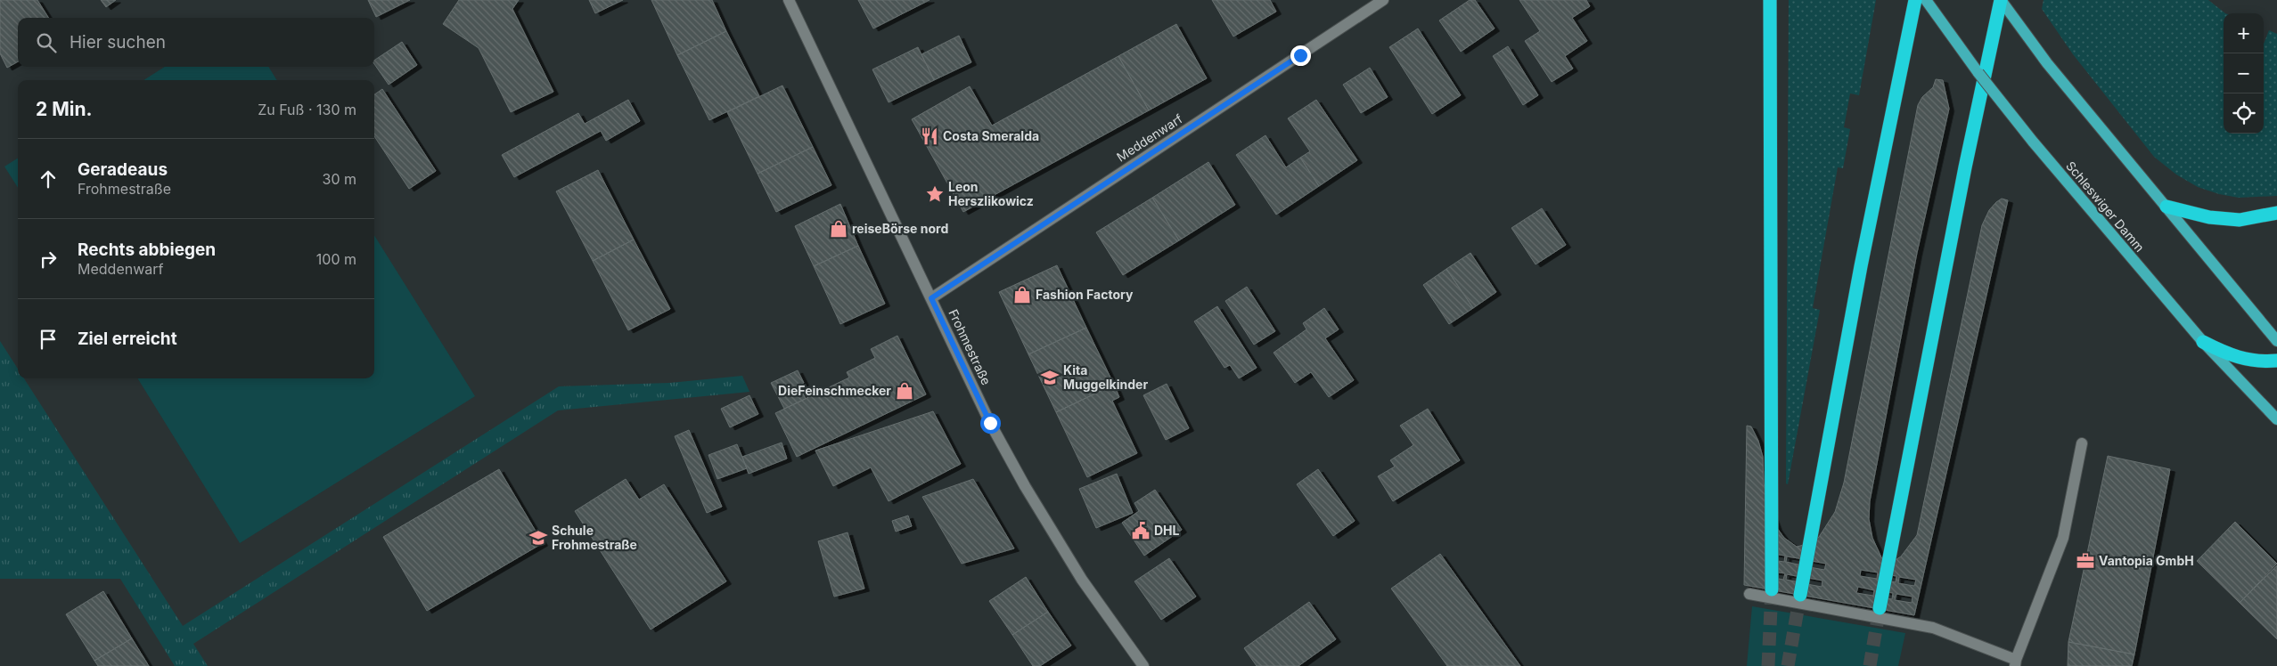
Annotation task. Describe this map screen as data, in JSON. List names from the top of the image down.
{
  "streets": {
    "main road": ["Schleswiger Damm"],
    "street": ["Meddenwarf", "Frohmestraße"]
  },
  "crossings": [
    ["Meddenwarf", "Frohmestraße"]
  ],
  "places": {
    "restaurant": ["Costa Smeralda"],
    "place": ["Leon Herszlikowicz"],
    "shop": ["reiseBörse nord", "Fashion Factory", "DieFeinschmecker"],
    "school or university": ["Kita Muggelkinder", "Schule Frohmestraße"],
    "public building": ["DHL"],
    "office": ["Vantopia GmbH"]
  },
  "page": {
    "map_buttons": ["+", "−"],
    "search": "Hier suchen",
    "heading": ["2 Min.", "Zu Fuß · 130 m"],
    "list": [
      ["Geradeaus", "Frohmestraße", "30 m"],
      ["Rechts abbiegen", "Meddenwarf", "100 m"],
      "Ziel erreicht"
    ]
  }
}
